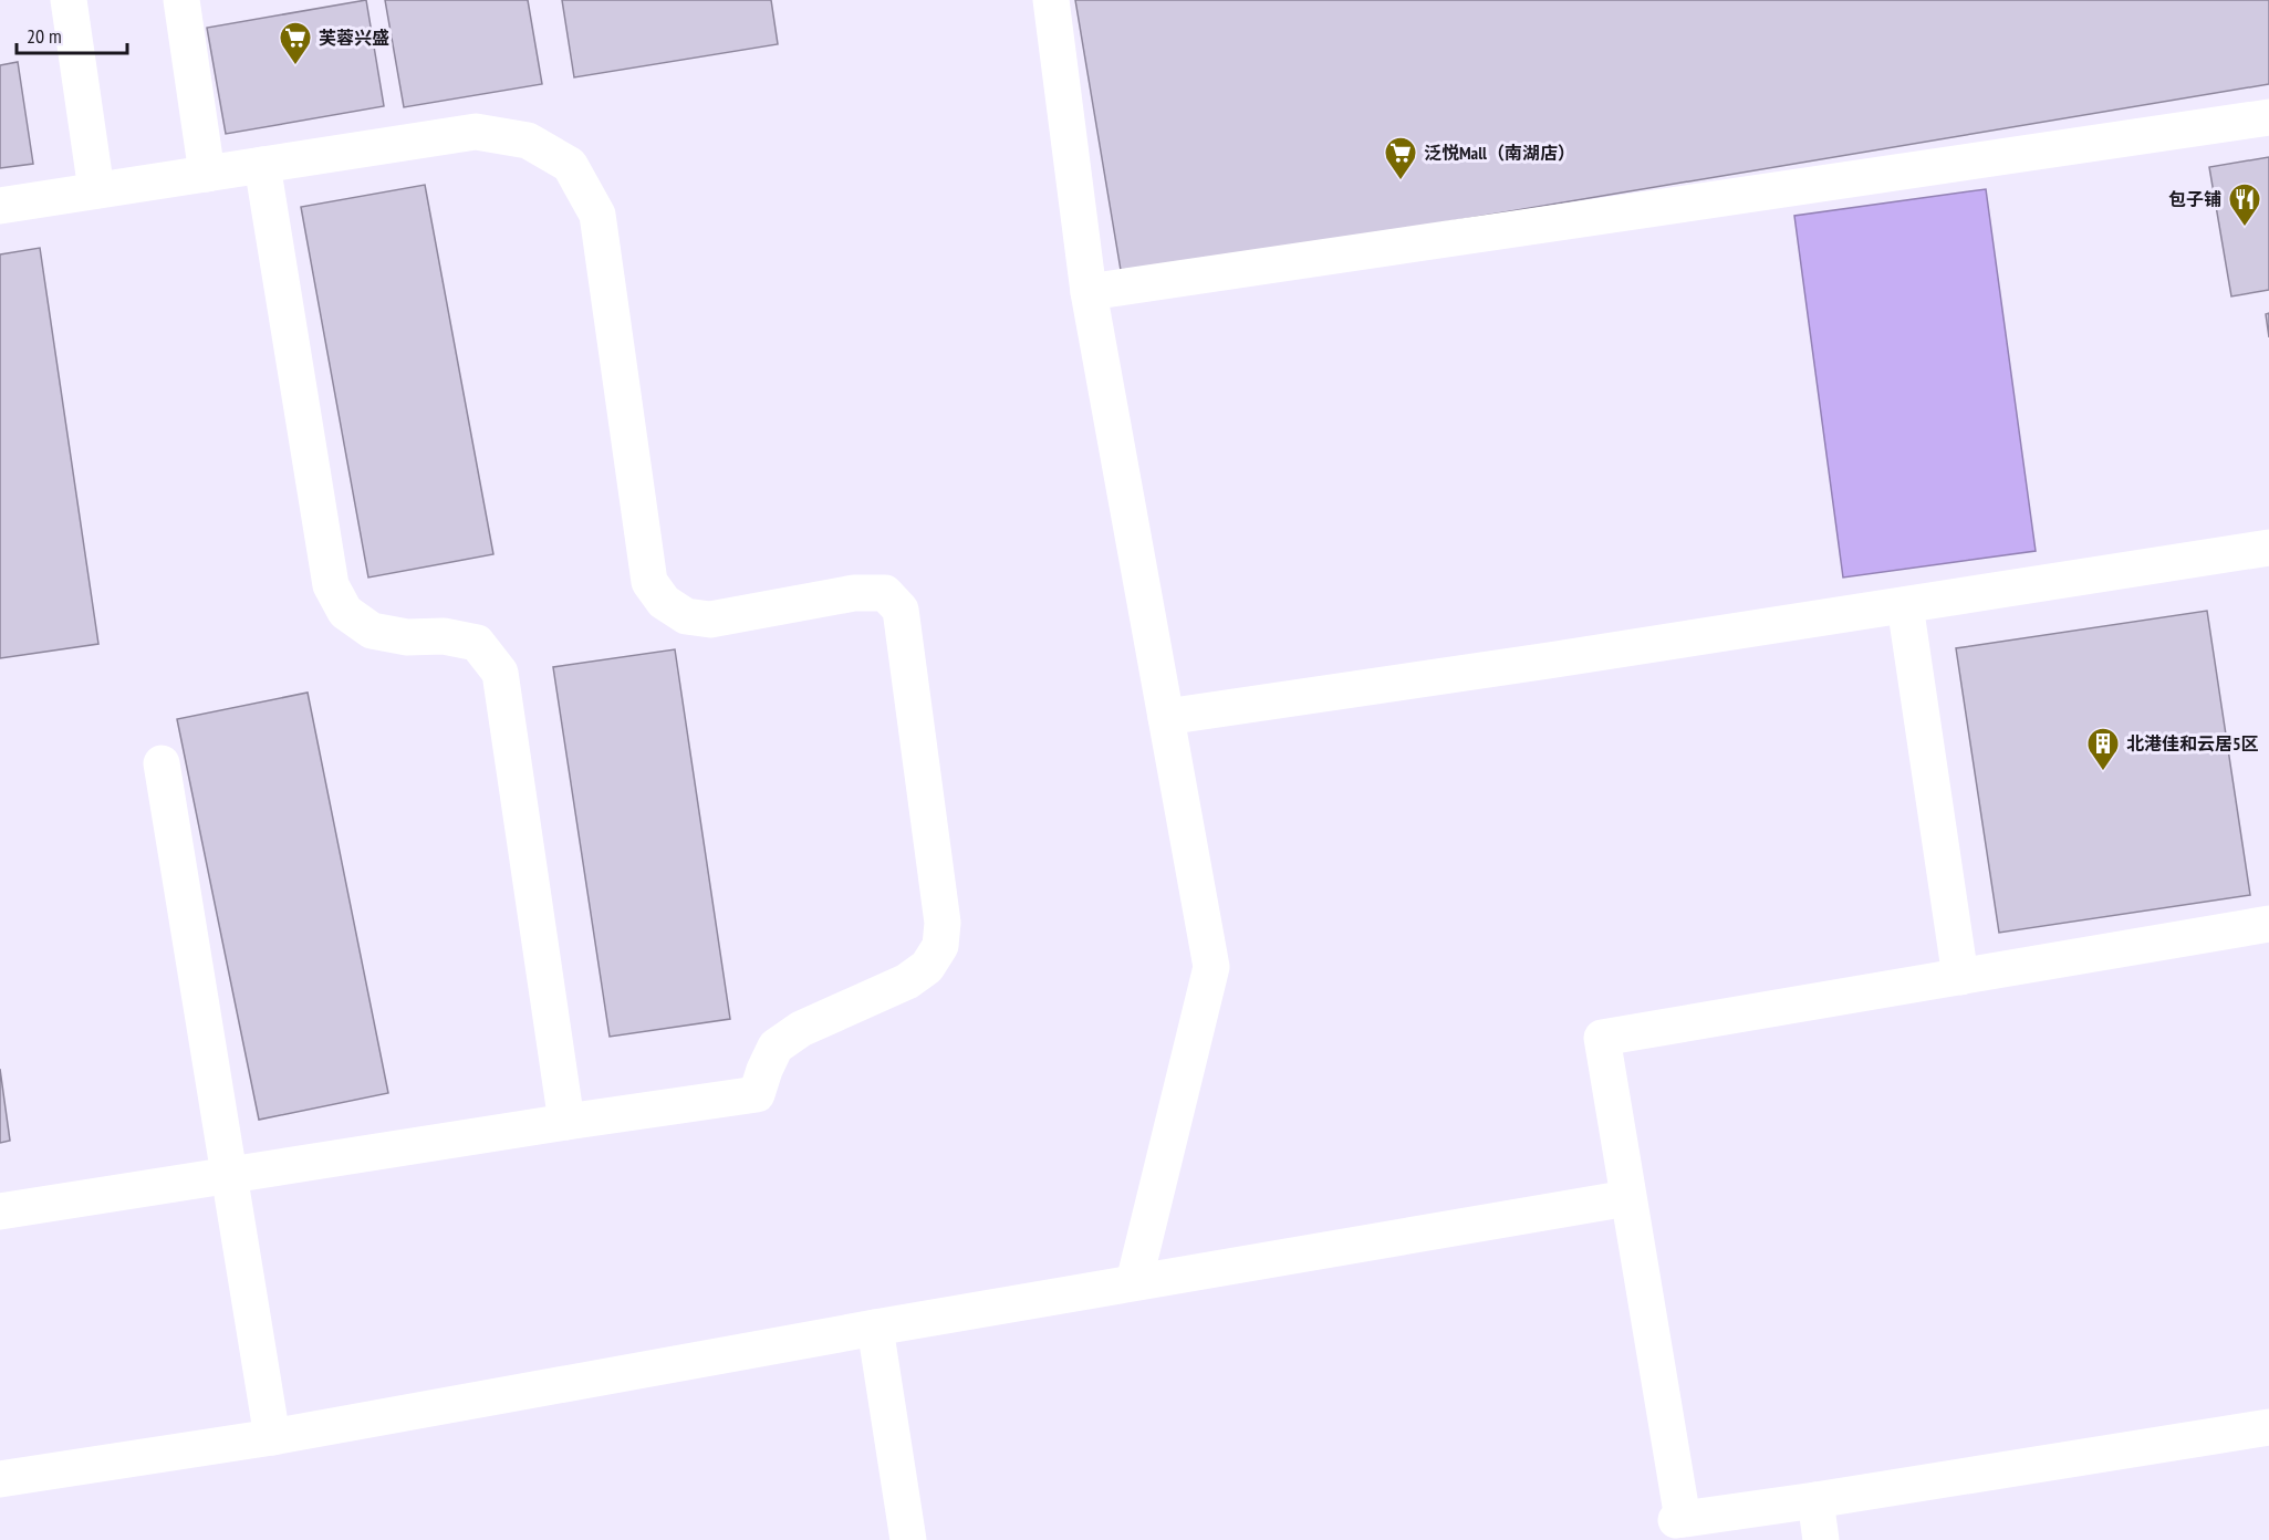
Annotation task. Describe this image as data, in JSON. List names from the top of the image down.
{
  "places": {
    "supermarket": ["芙蓉兴盛", "泛悦Mall（南湖店）"],
    "restaurant": ["包子铺"],
    "building": ["北港佳和云居5区"]
  },
  "scale_bar": "20 m"
}
